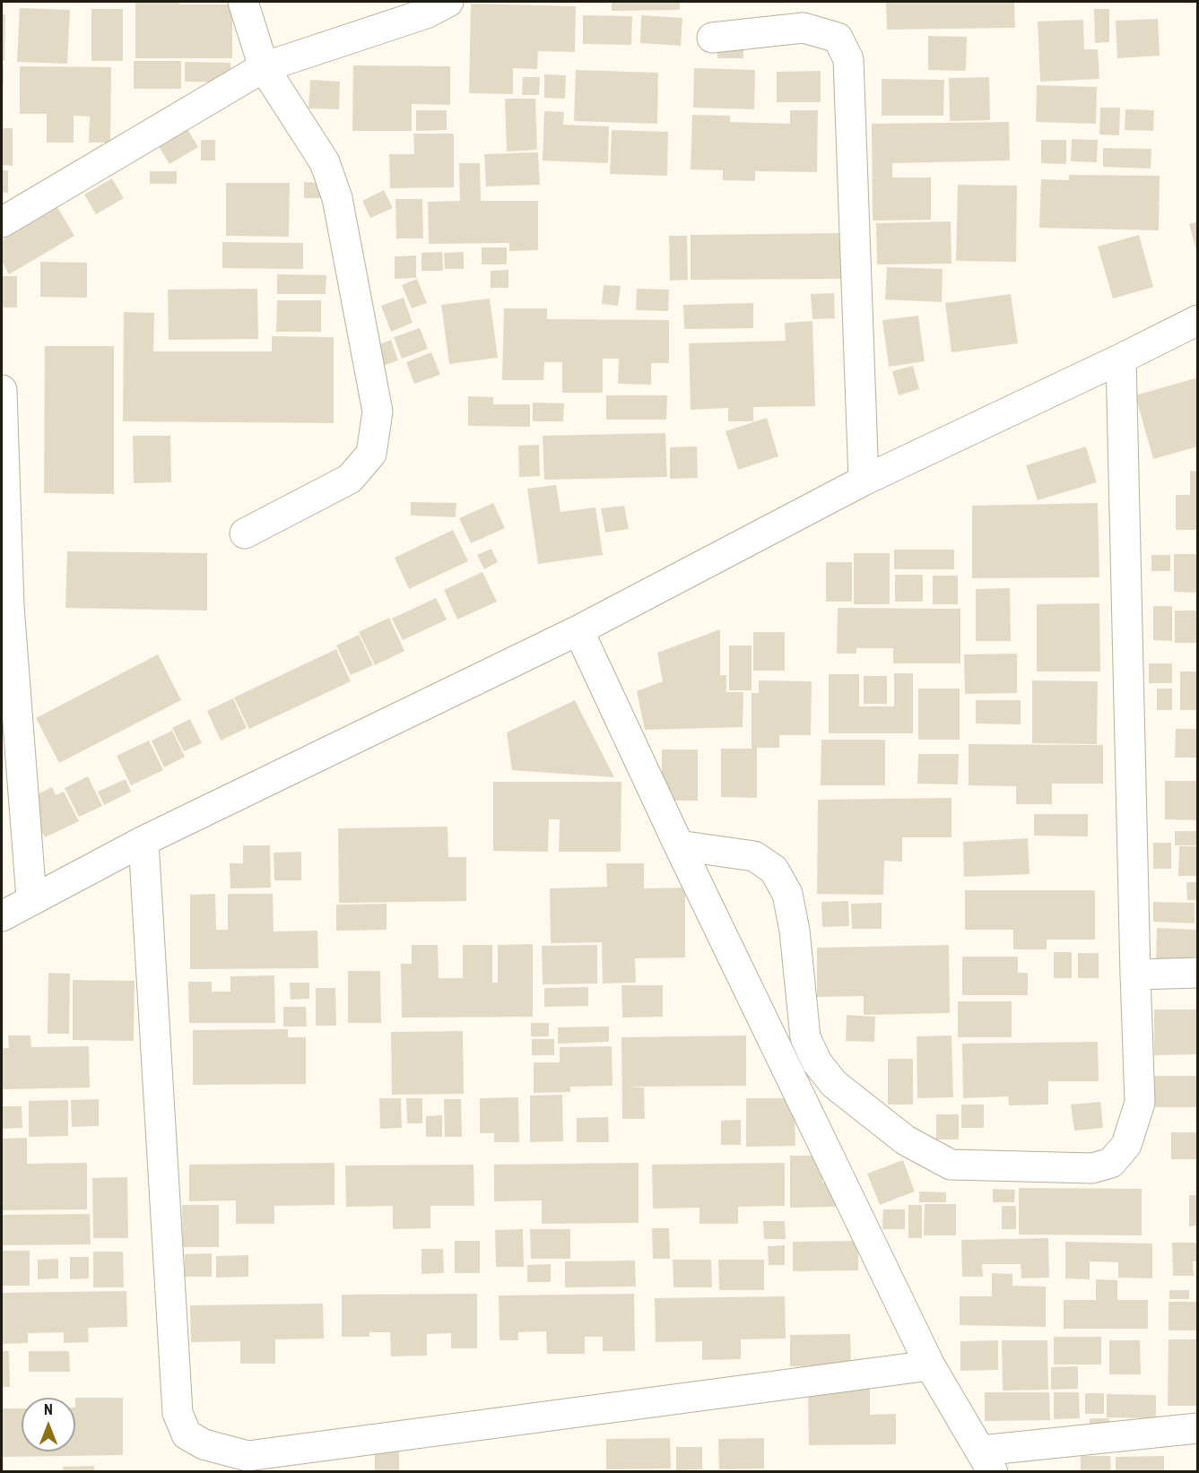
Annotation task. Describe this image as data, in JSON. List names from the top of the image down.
{
  "north": "top"
}
